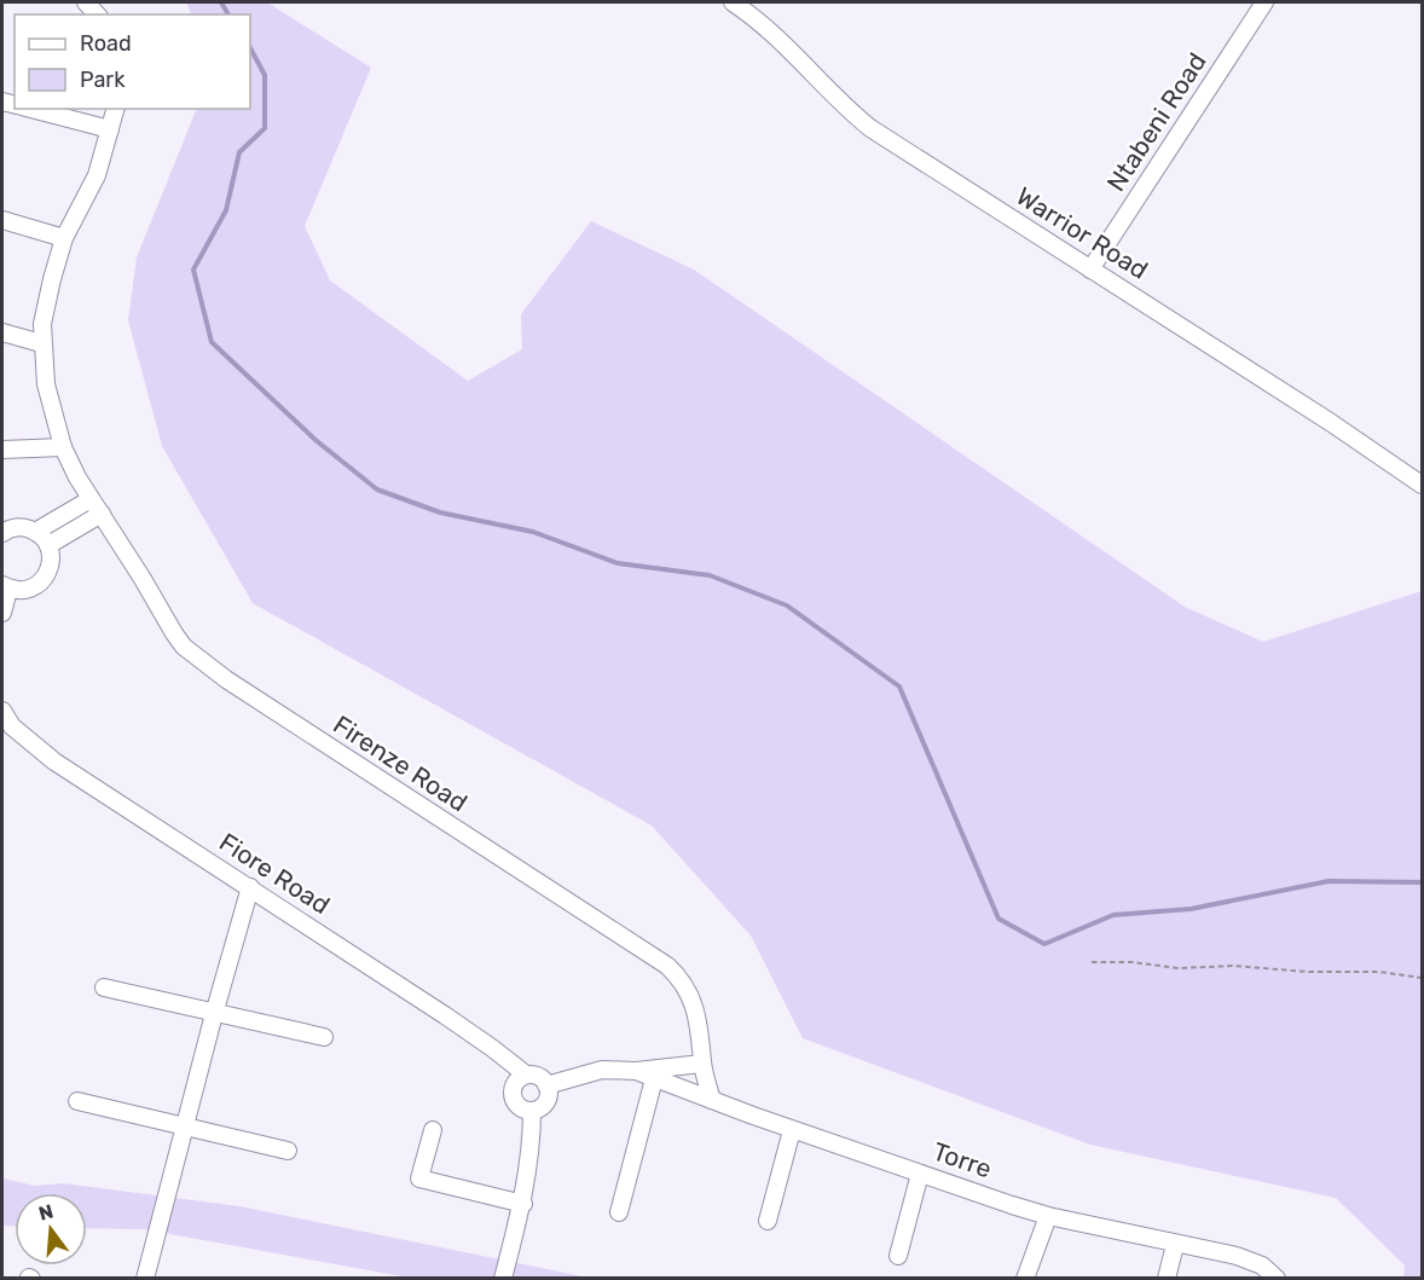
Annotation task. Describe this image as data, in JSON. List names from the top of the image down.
{
  "streets": {
    "street": [
      "Ntabeni Road",
      "Warrior Road",
      "Firenze Road",
      "Fiore Road",
      "Torre"
    ]
  },
  "crossings": [
    ["Ntabeni Road", "Warrior Road"],
    ["Firenze Road", "Torre"]
  ],
  "legend": ["Road", "Park"],
  "north": "top"
}
